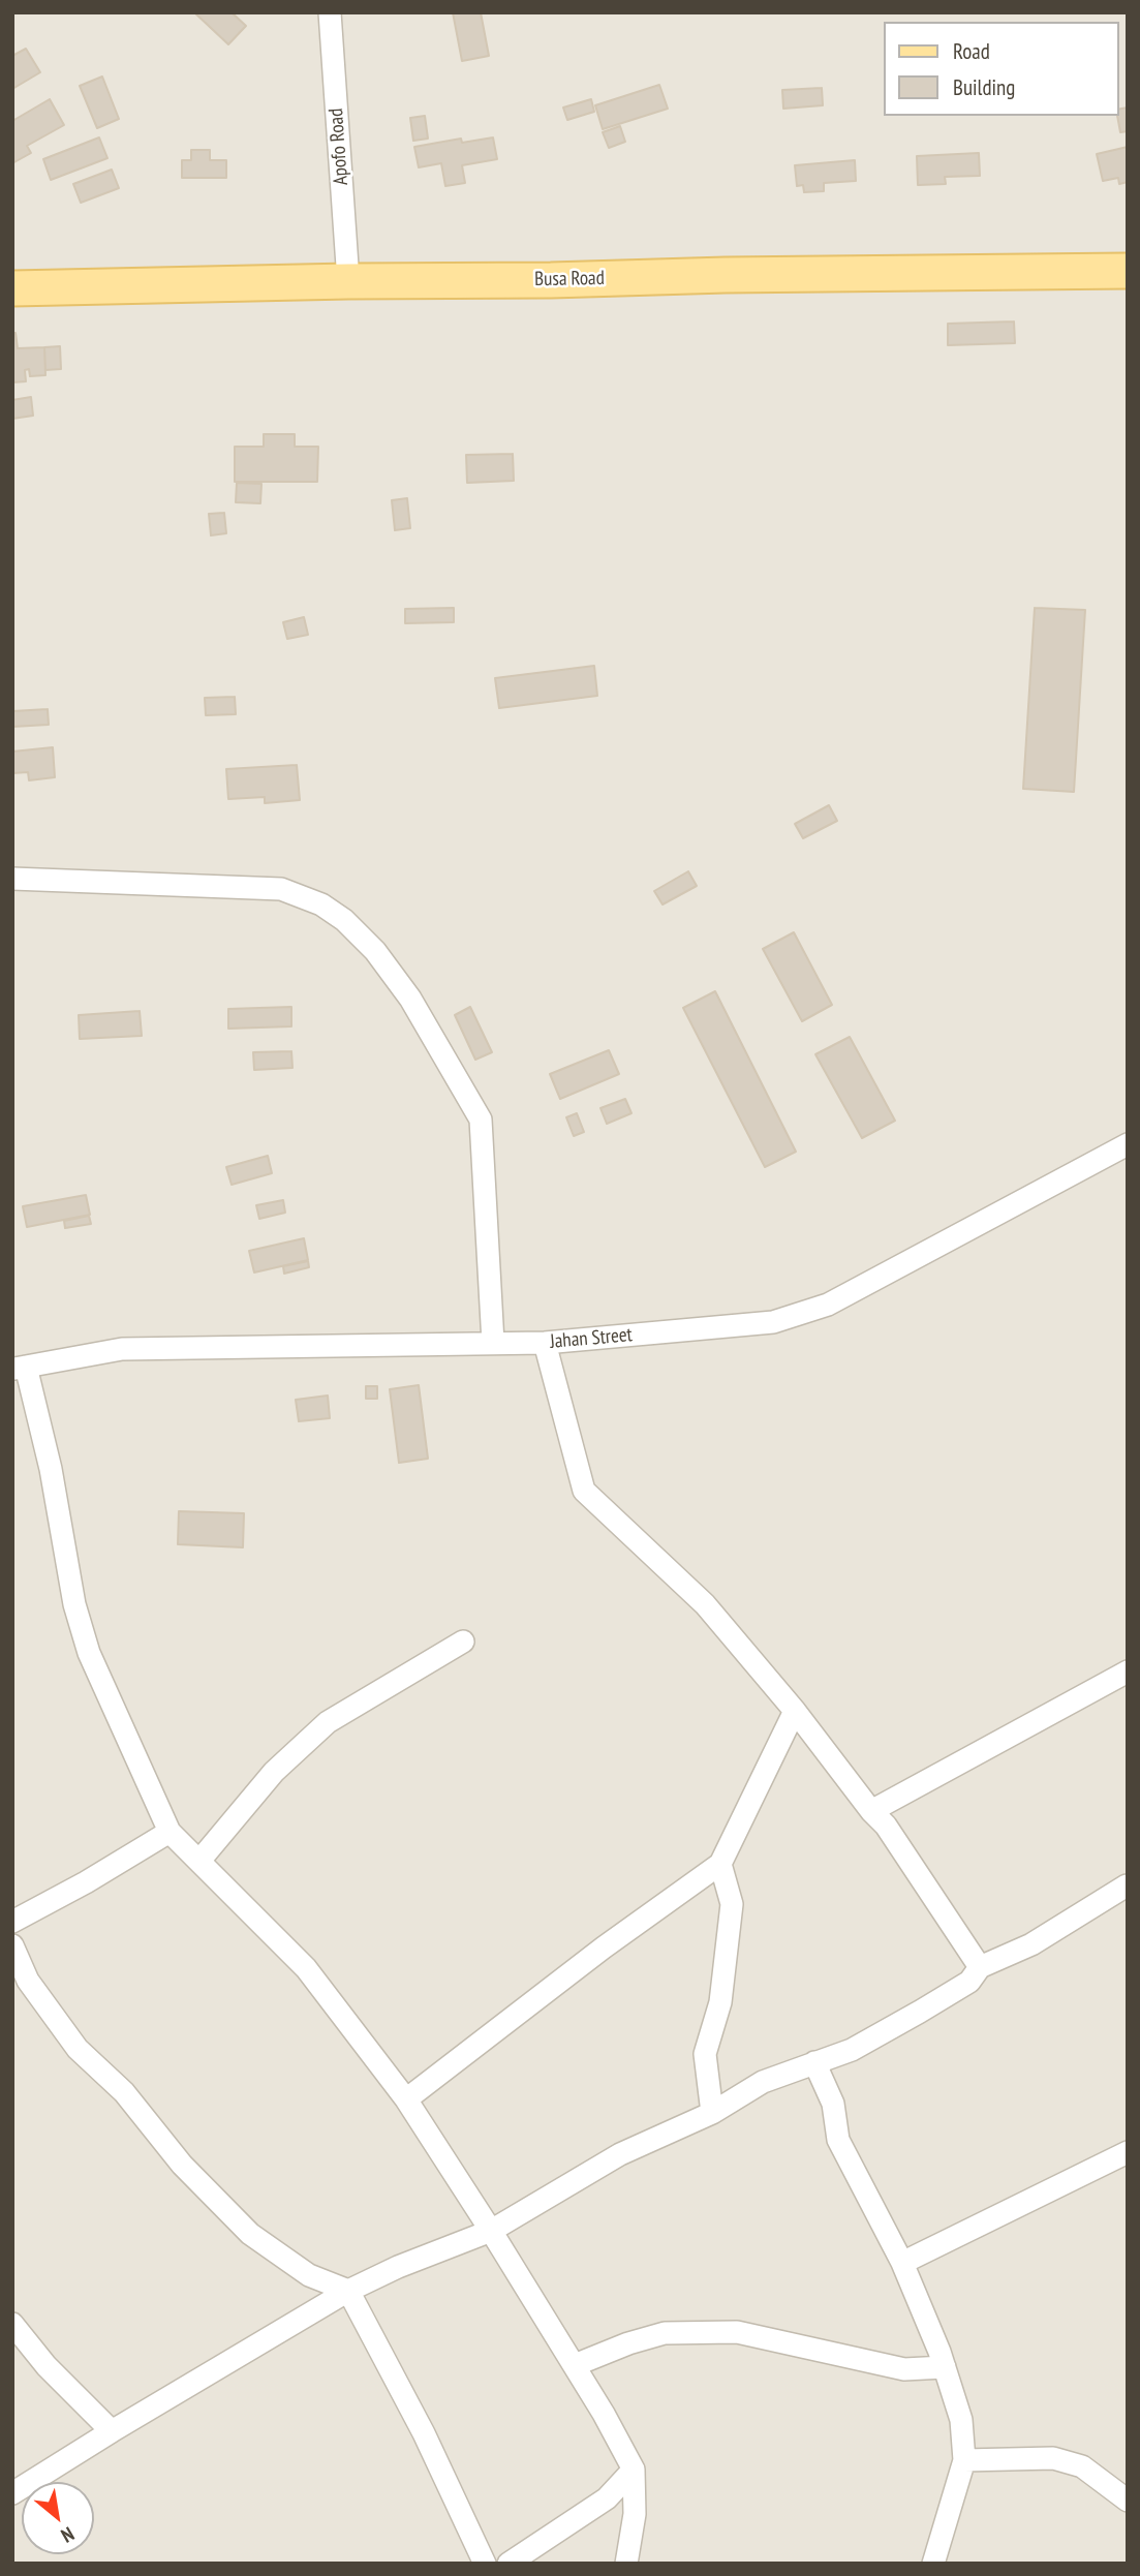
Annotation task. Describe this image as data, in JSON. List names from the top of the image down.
{
  "streets": {
    "main road": ["Busa Road"],
    "street": ["Apofo Road", "Jahan Street"]
  },
  "crossings": [
    ["Apofo Road", "Busa Road"]
  ],
  "legend": ["Road", "Building"],
  "north": "bottom right"
}
